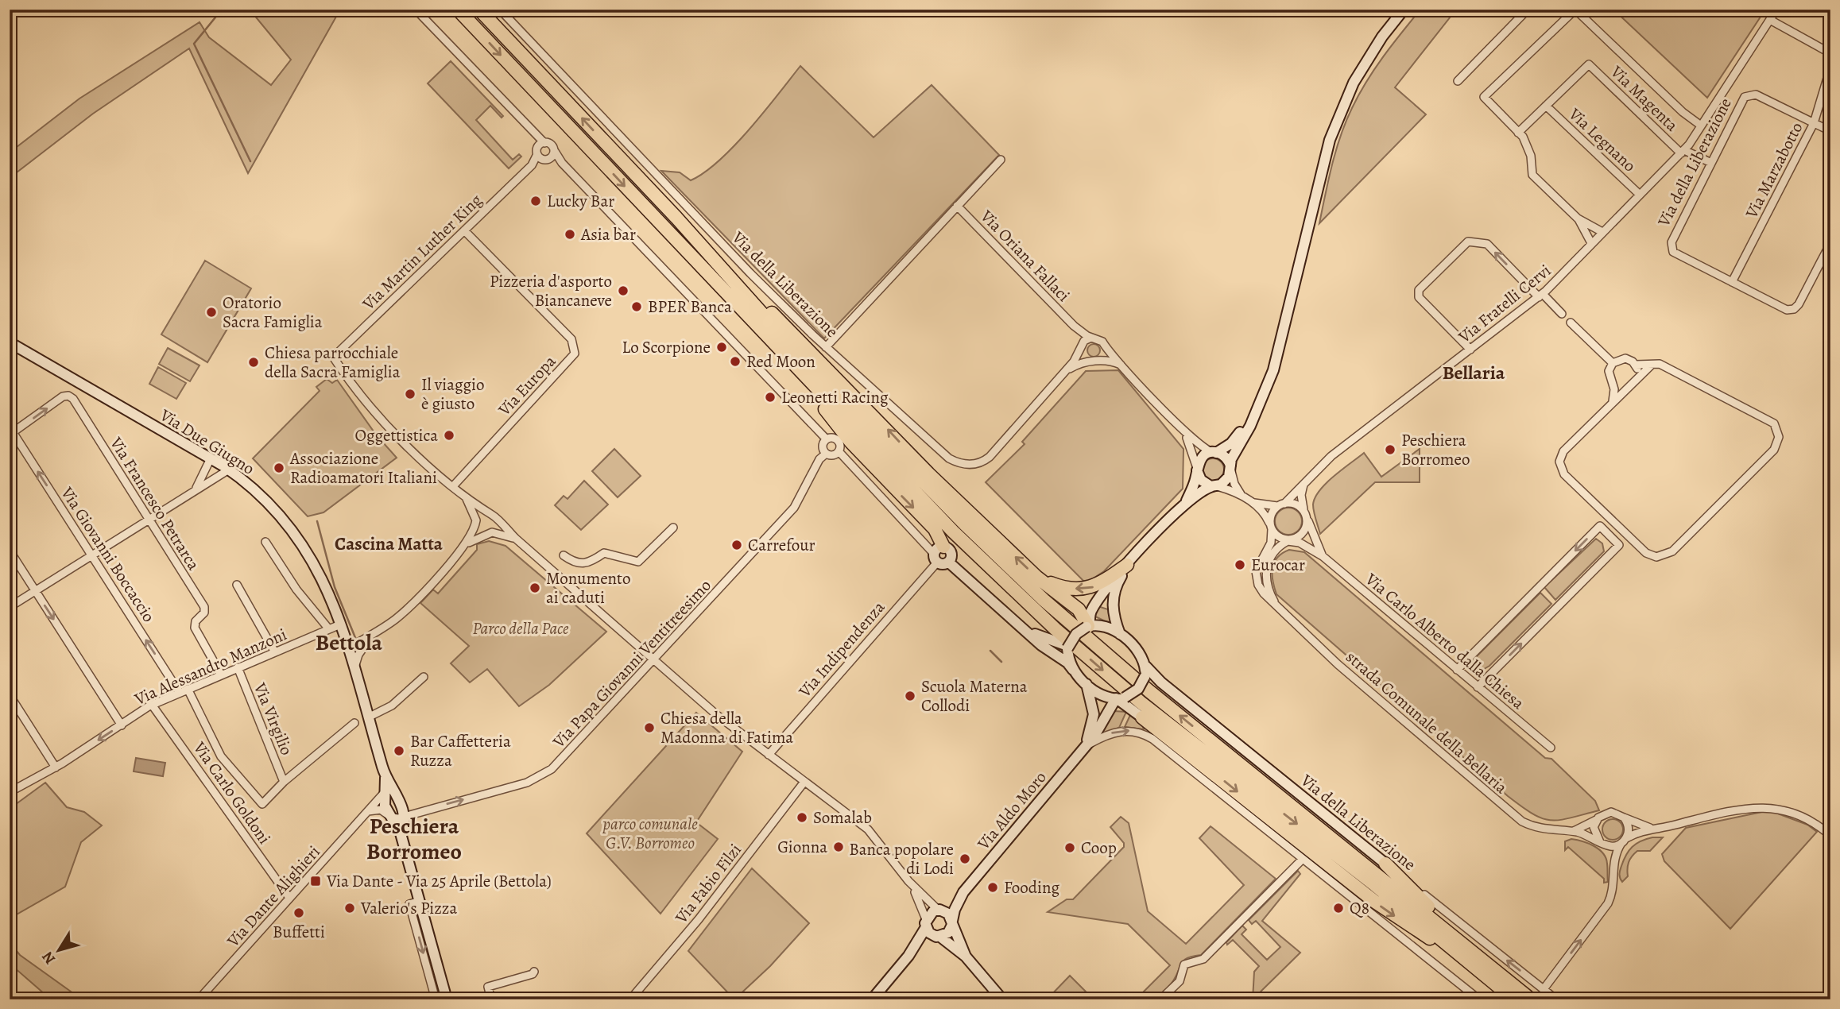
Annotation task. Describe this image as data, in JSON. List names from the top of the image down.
{
  "streets": {
    "street": [
      "Via Magenta",
      "Via Legnano",
      "Via della Liberazione",
      "Via Marzabotto",
      "Via Martin Luther King",
      "Via Oriana Fallaci",
      "Via Fratelli Cervi",
      "Via Europa",
      "Via Due Giugno",
      "Via Francesco Petrarca",
      "Via Giovanni Boccaccio",
      "Via Carlo Alberto dalla Chiesa",
      "Via Indipendenza",
      "Via Papa Giovanni Ventitreesimo",
      "Via Alessandro Manzoni",
      "Via Virgilio",
      "strada Comunale della Bellaria",
      "Via Carlo Goldoni",
      "Via Aldo Moro",
      "Via Fabio Filzi",
      "Via Dante Alighieri"
    ]
  },
  "crossings": [
    ["Via Magenta", "Via Legnano"],
    ["Via Magenta", "Via della Liberazione"],
    ["Via Magenta", "Via Fratelli Cervi"],
    ["Via Legnano", "Via Fratelli Cervi"],
    ["Via della Liberazione", "Via Marzabotto"],
    ["Via della Liberazione", "Via Aldo Moro"],
    ["Via Martin Luther King", "Via Europa"],
    ["Via Fratelli Cervi", "Via Carlo Alberto dalla Chiesa"],
    ["Via Due Giugno", "Via Alessandro Manzoni"],
    ["Via Francesco Petrarca", "Via Giovanni Boccaccio"],
    ["Via Francesco Petrarca", "Via Alessandro Manzoni"],
    ["Via Giovanni Boccaccio", "Via Alessandro Manzoni"],
    ["Via Carlo Alberto dalla Chiesa", "strada Comunale della Bellaria"],
    ["Via Alessandro Manzoni", "Via Virgilio"],
    ["Via Alessandro Manzoni", "Via Carlo Goldoni"],
    ["Via Carlo Goldoni", "Via Dante Alighieri"]
  ],
  "one_way": ["Via Giovanni Boccaccio", "Via Papa Giovanni Ventitreesimo"],
  "districts": [
    "Bellaria",
    "Cascina Matta",
    "Bettola",
    "Peschiera Borromeo"
  ],
  "parks": ["Parco della Pace", "parco comunale G.V. Borromeo"],
  "places": {
    "other": [
      "Lucky Bar",
      "Asia bar",
      "Pizzeria d'asporto Biancaneve",
      "BPER Banca",
      "Oratorio Sacra Famiglia",
      "Lo Scorpione",
      "Red Moon",
      "Chiesa parrocchiale della Sacra Famiglia",
      "Il viaggio è giusto",
      "Leonetti Racing",
      "Oggettistica",
      "Peschiera Borromeo",
      "Associazione Radioamatori Italiani",
      "Carrefour",
      "Eurocar",
      "Monumento ai caduti",
      "Scuola Materna Collodi",
      "Chiesa della Madonna di Fatima",
      "Bar Caffetteria Ruzza",
      "Somalab",
      "Gionna",
      "Coop",
      "Banca popolare di Lodi",
      "Fooding",
      "Valerio's Pizza",
      "Q8",
      "Buffetti"
    ],
    "transit": ["Via Dante - Via 25 Aprile (Bettola)"]
  },
  "north": "bottom left"
}
